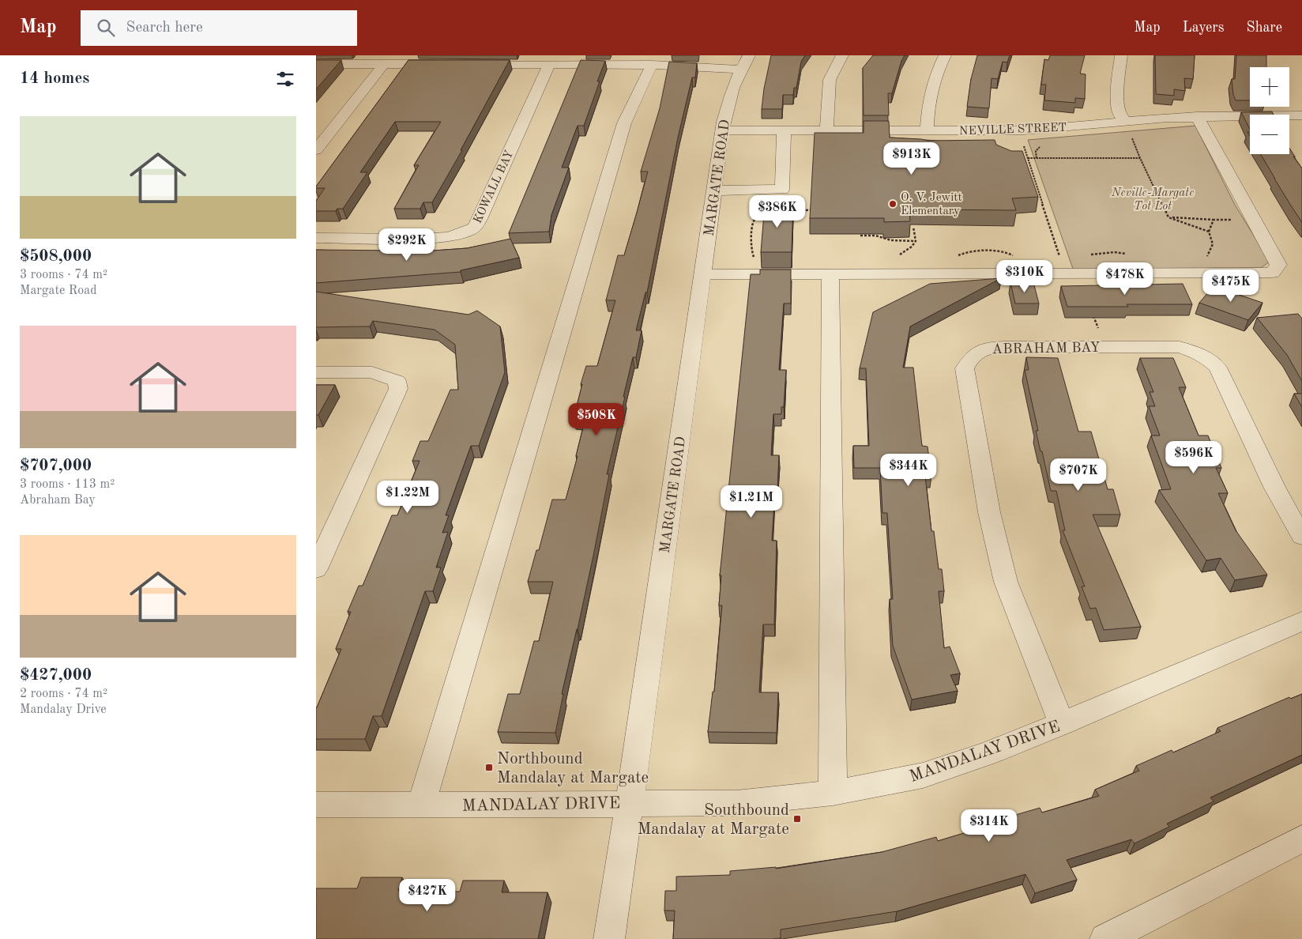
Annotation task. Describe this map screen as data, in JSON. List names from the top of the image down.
{
  "streets": {
    "street": [
      "NEVILLE STREET",
      "MARGATE ROAD",
      "KOWALL BAY",
      "ABRAHAM BAY",
      "MANDALAY DRIVE"
    ]
  },
  "crossings": [
    ["NEVILLE STREET", "MARGATE ROAD"],
    ["MARGATE ROAD", "MANDALAY DRIVE"],
    ["ABRAHAM BAY", "MANDALAY DRIVE"]
  ],
  "parks": ["Neville-Margate Tot Lot"],
  "places": {
    "other": ["O. V. Jewitt Elementary"],
    "transit": ["Northbound Mandalay at Margate", "Southbound Mandalay at Margate"]
  },
  "page": {
    "header": "Map",
    "search": "Search here",
    "nav": ["Map", "Layers", "Share"],
    "heading": "14 homes",
    "map_buttons": ["+", "−"],
    "list": [
      {
        "name": "$508,000",
        "note": "3 rooms · 74 m² · Margate Road"
      },
      {
        "name": "$707,000",
        "note": "3 rooms · 113 m² · Abraham Bay"
      },
      {
        "name": "$427,000",
        "note": "2 rooms · 74 m² · Mandalay Drive"
      }
    ],
    "price": [
      "$913K",
      "$386K",
      "$292K",
      "$310K",
      "$478K",
      "$475K",
      "$508K",
      "$596K",
      "$344K",
      "$707K",
      "$1.22M",
      "$1.21M",
      "$314K",
      "$427K"
    ]
  }
}
